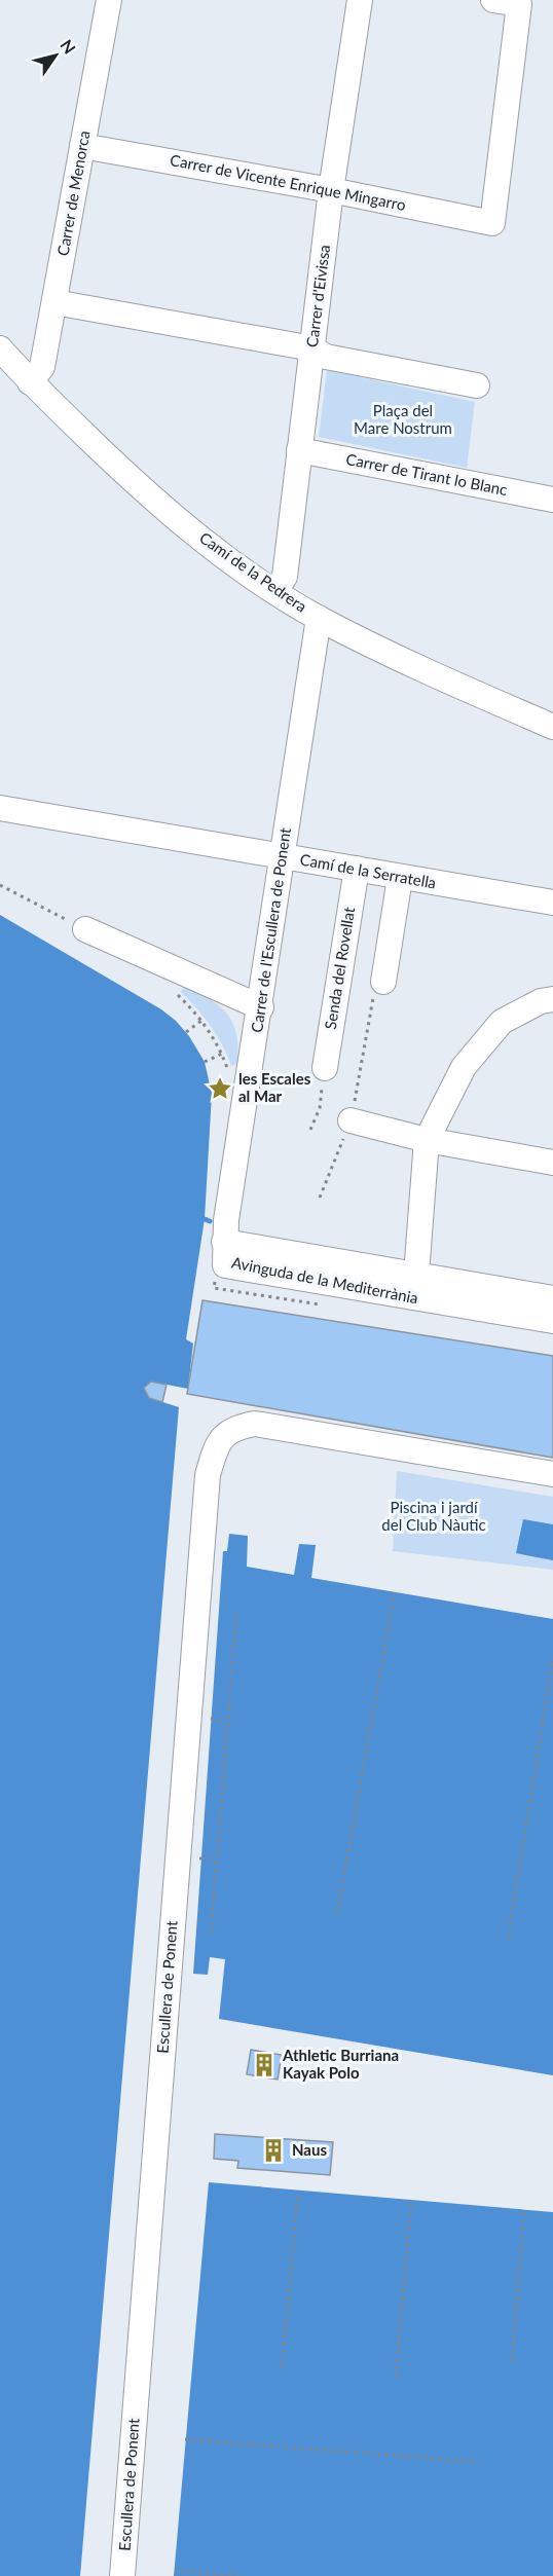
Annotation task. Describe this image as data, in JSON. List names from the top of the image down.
{
  "streets": {
    "street": [
      "Carrer de Vicente Enrique Mingarro",
      "Carrer de Menorca",
      "Carrer d'Eivissa",
      "Carrer de Tirant lo Blanc",
      "Camí de la Pedrera",
      "Camí de la Serratella",
      "Carrer de l'Escullera de Ponent",
      "Senda del Rovellat",
      "Avinguda de la Mediterrània",
      "Escullera de Ponent"
    ]
  },
  "crossings": [
    ["Carrer de Vicente Enrique Mingarro", "Carrer de Menorca"],
    ["Carrer de Vicente Enrique Mingarro", "Carrer d'Eivissa"],
    ["Carrer de Menorca", "Camí de la Pedrera"],
    ["Carrer d'Eivissa", "Carrer de Tirant lo Blanc"],
    ["Carrer d'Eivissa", "Camí de la Pedrera"],
    ["Camí de la Pedrera", "Carrer de l'Escullera de Ponent"],
    ["Camí de la Serratella", "Carrer de l'Escullera de Ponent"],
    ["Camí de la Serratella", "Senda del Rovellat"],
    ["Carrer de l'Escullera de Ponent", "Avinguda de la Mediterrània"]
  ],
  "parks": ["Plaça del Mare Nostrum", "Piscina i jardí del Club Nàutic"],
  "places": {
    "place": ["les Escales al Mar"],
    "building": ["Athletic Burriana Kayak Polo", "Naus"]
  },
  "north": "top right"
}
